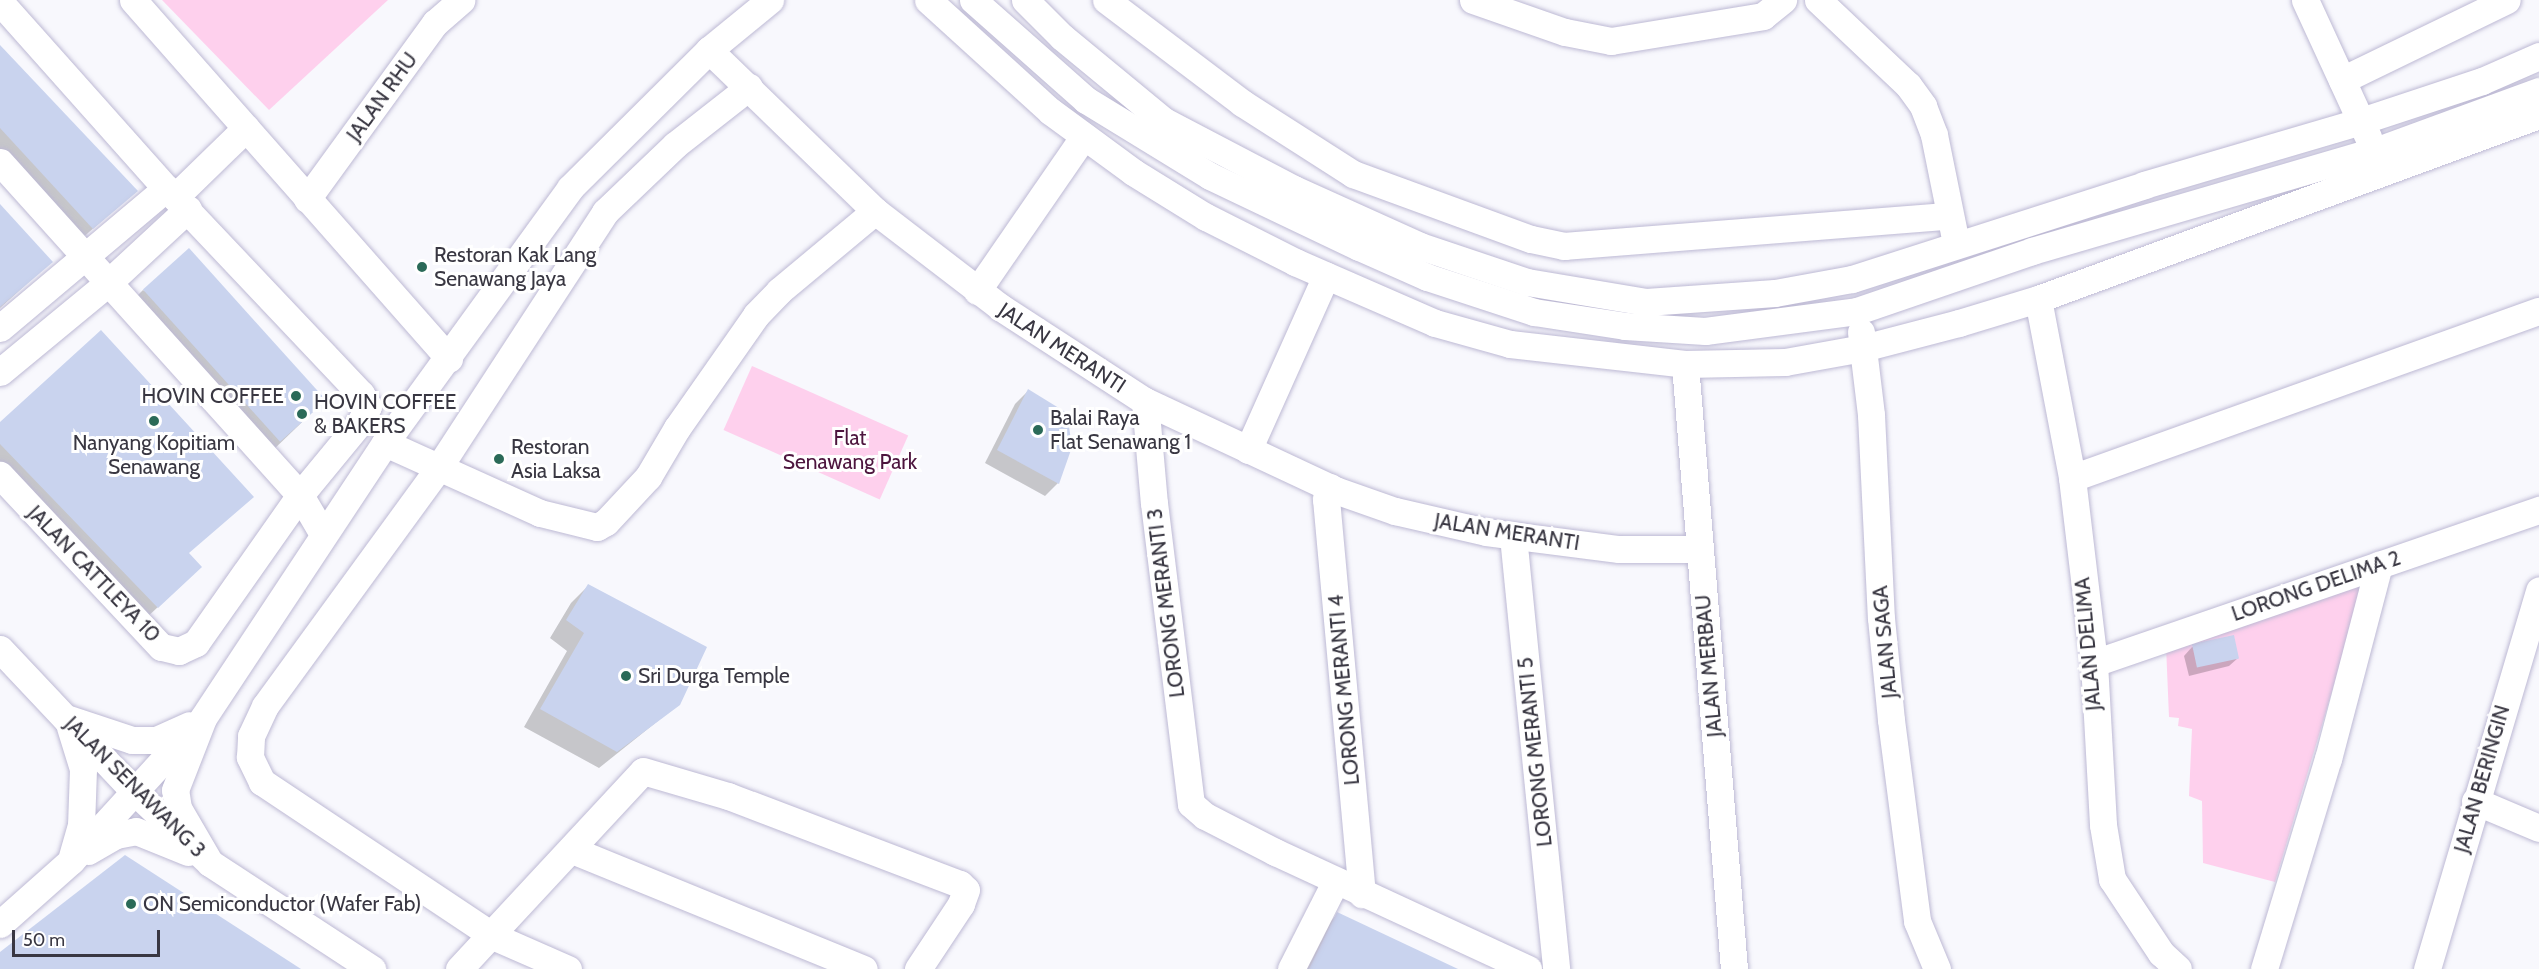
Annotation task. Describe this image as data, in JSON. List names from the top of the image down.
{
  "streets": {
    "street": [
      "JALAN RHU",
      "JALAN MERANTI",
      "JALAN CATTLEYA 10",
      "LORONG DELIMA 2",
      "LORONG MERANTI 3",
      "JALAN SAGA",
      "JALAN DELIMA",
      "JALAN MERBAU",
      "LORONG MERANTI 4",
      "LORONG MERANTI 5",
      "JALAN BERINGIN",
      "JALAN SENAWANG 3"
    ]
  },
  "crossings": [
    ["JALAN MERANTI", "LORONG MERANTI 3"],
    ["JALAN MERANTI", "JALAN MERBAU"],
    ["JALAN MERANTI", "LORONG MERANTI 4"],
    ["JALAN MERANTI", "LORONG MERANTI 5"],
    ["LORONG DELIMA 2", "JALAN DELIMA"],
    ["LORONG MERANTI 3", "LORONG MERANTI 4"]
  ],
  "parks": ["Flat Senawang Park"],
  "places": [
    "Restoran Kak Lang Senawang Jaya",
    "HOVIN COFFEE",
    "HOVIN COFFEE & BAKERS",
    "Nanyang Kopitiam Senawang",
    "Balai Raya Flat Senawang 1",
    "Restoran Asia Laksa",
    "Sri Durga Temple",
    "ON Semiconductor (Wafer Fab)"
  ],
  "scale_bar": "50 m"
}
